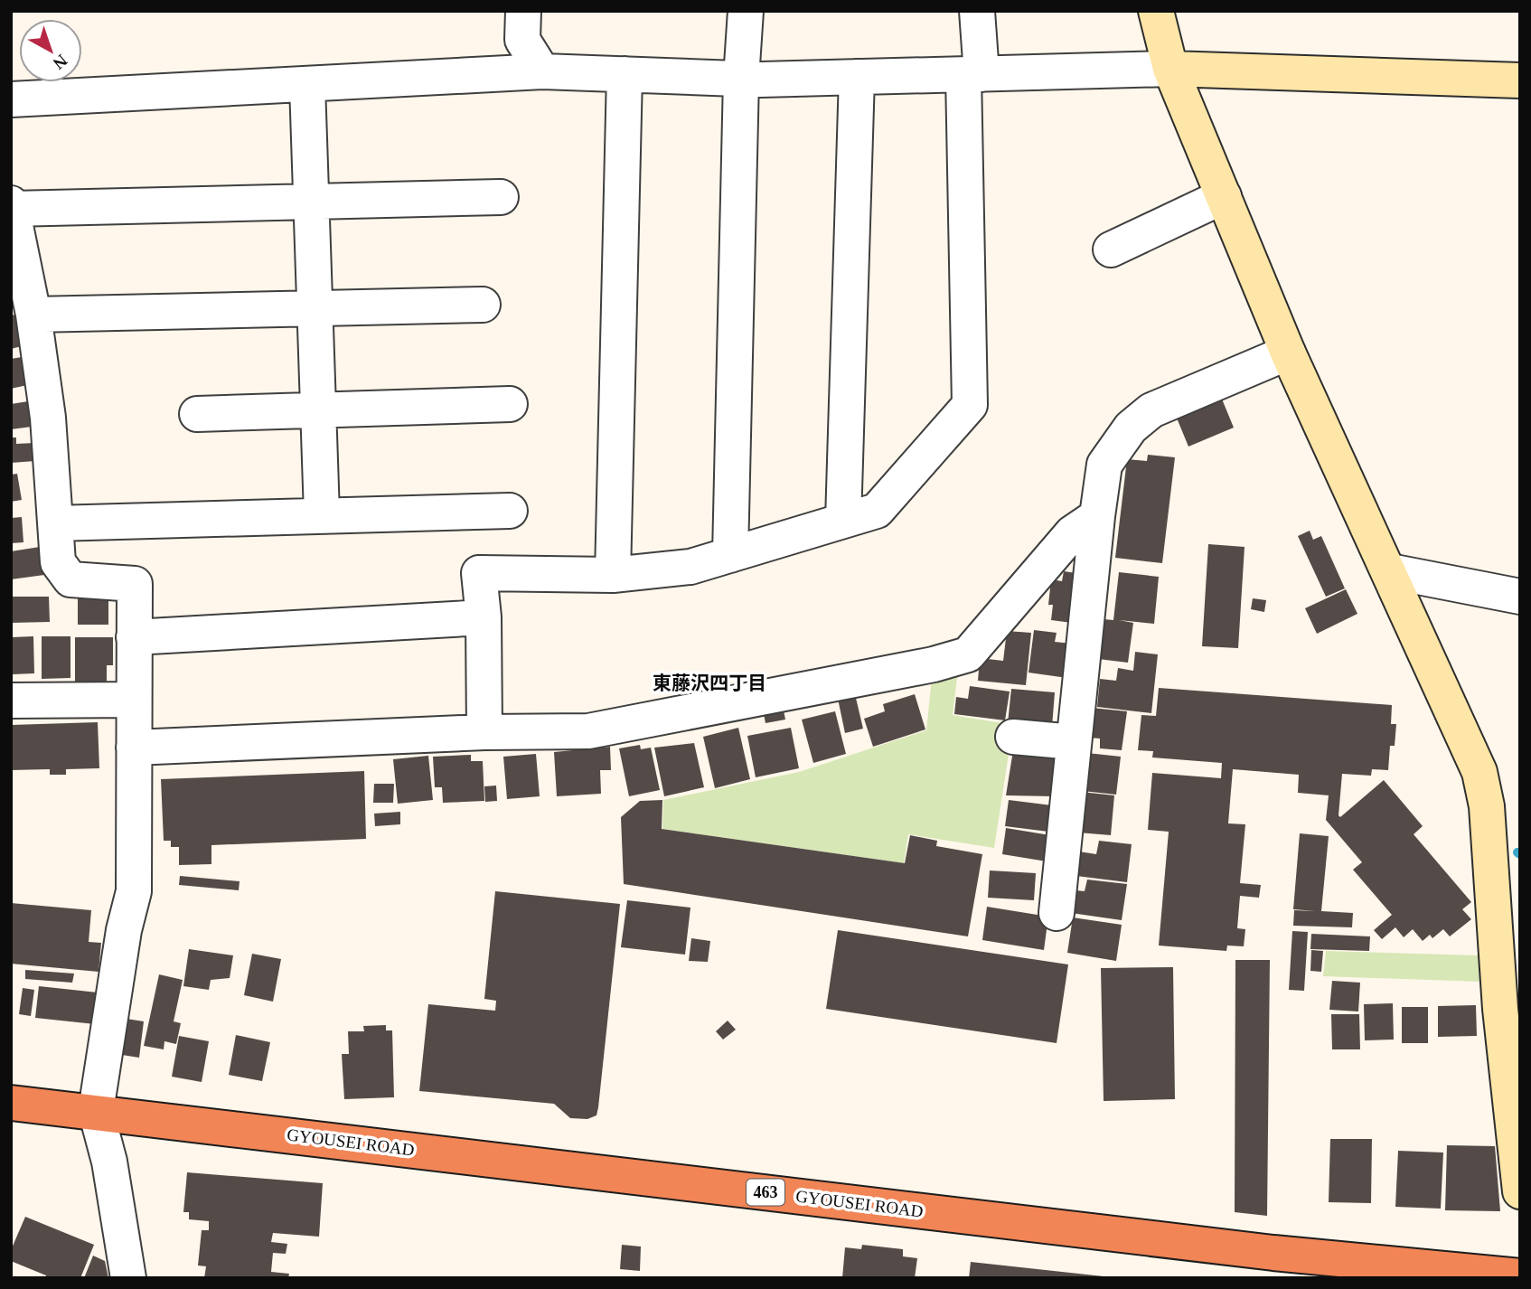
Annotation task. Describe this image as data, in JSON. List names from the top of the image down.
{
  "streets": {
    "highway": ["GYOUSEI ROAD", "463"]
  },
  "districts": ["東藤沢四丁目"],
  "north": "bottom right"
}
